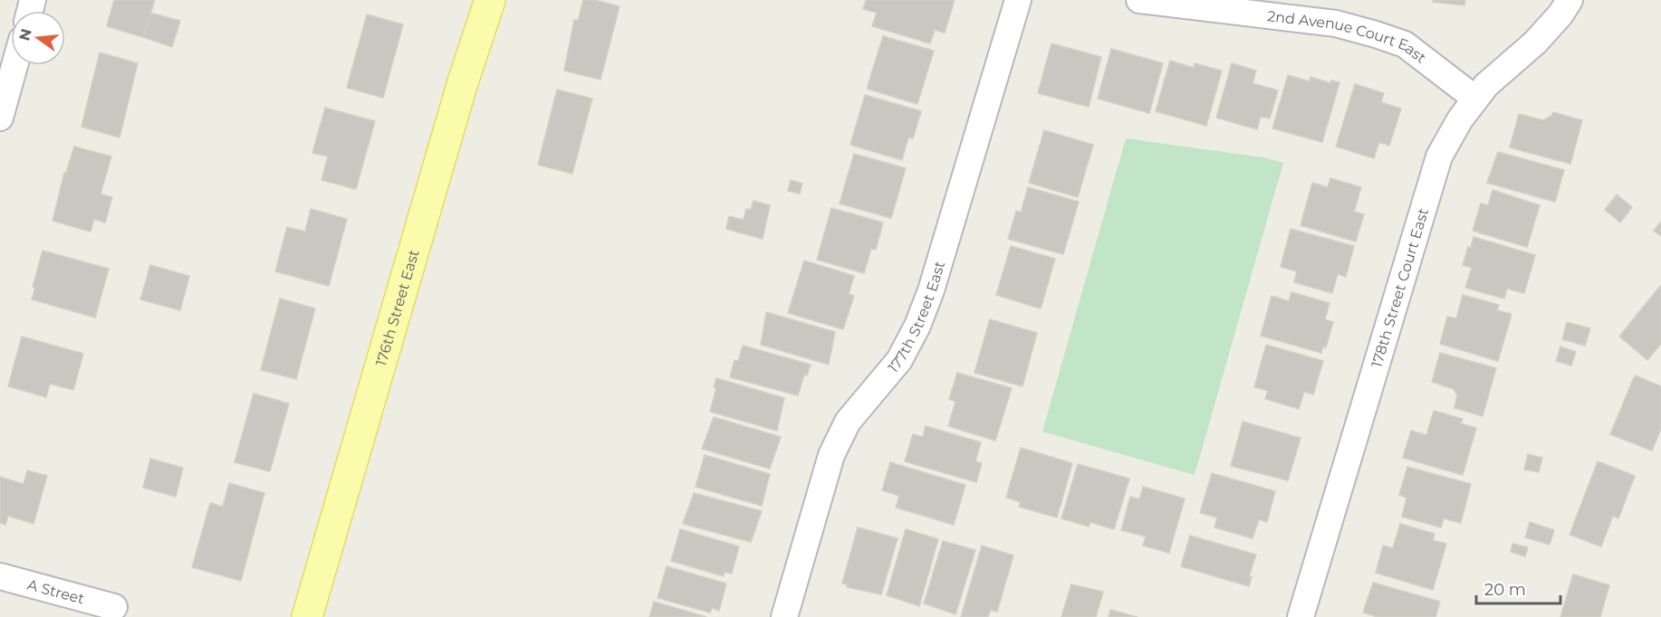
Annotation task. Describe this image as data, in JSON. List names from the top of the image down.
{
  "streets": {
    "main road": ["176th Street East"],
    "street": [
      "2nd Avenue Court East",
      "178th Street Court East",
      "177th Street East",
      "A Street"
    ]
  },
  "crossings": [
    ["2nd Avenue Court East", "178th Street Court East"]
  ],
  "scale_bar": "20 m",
  "north": "left"
}
